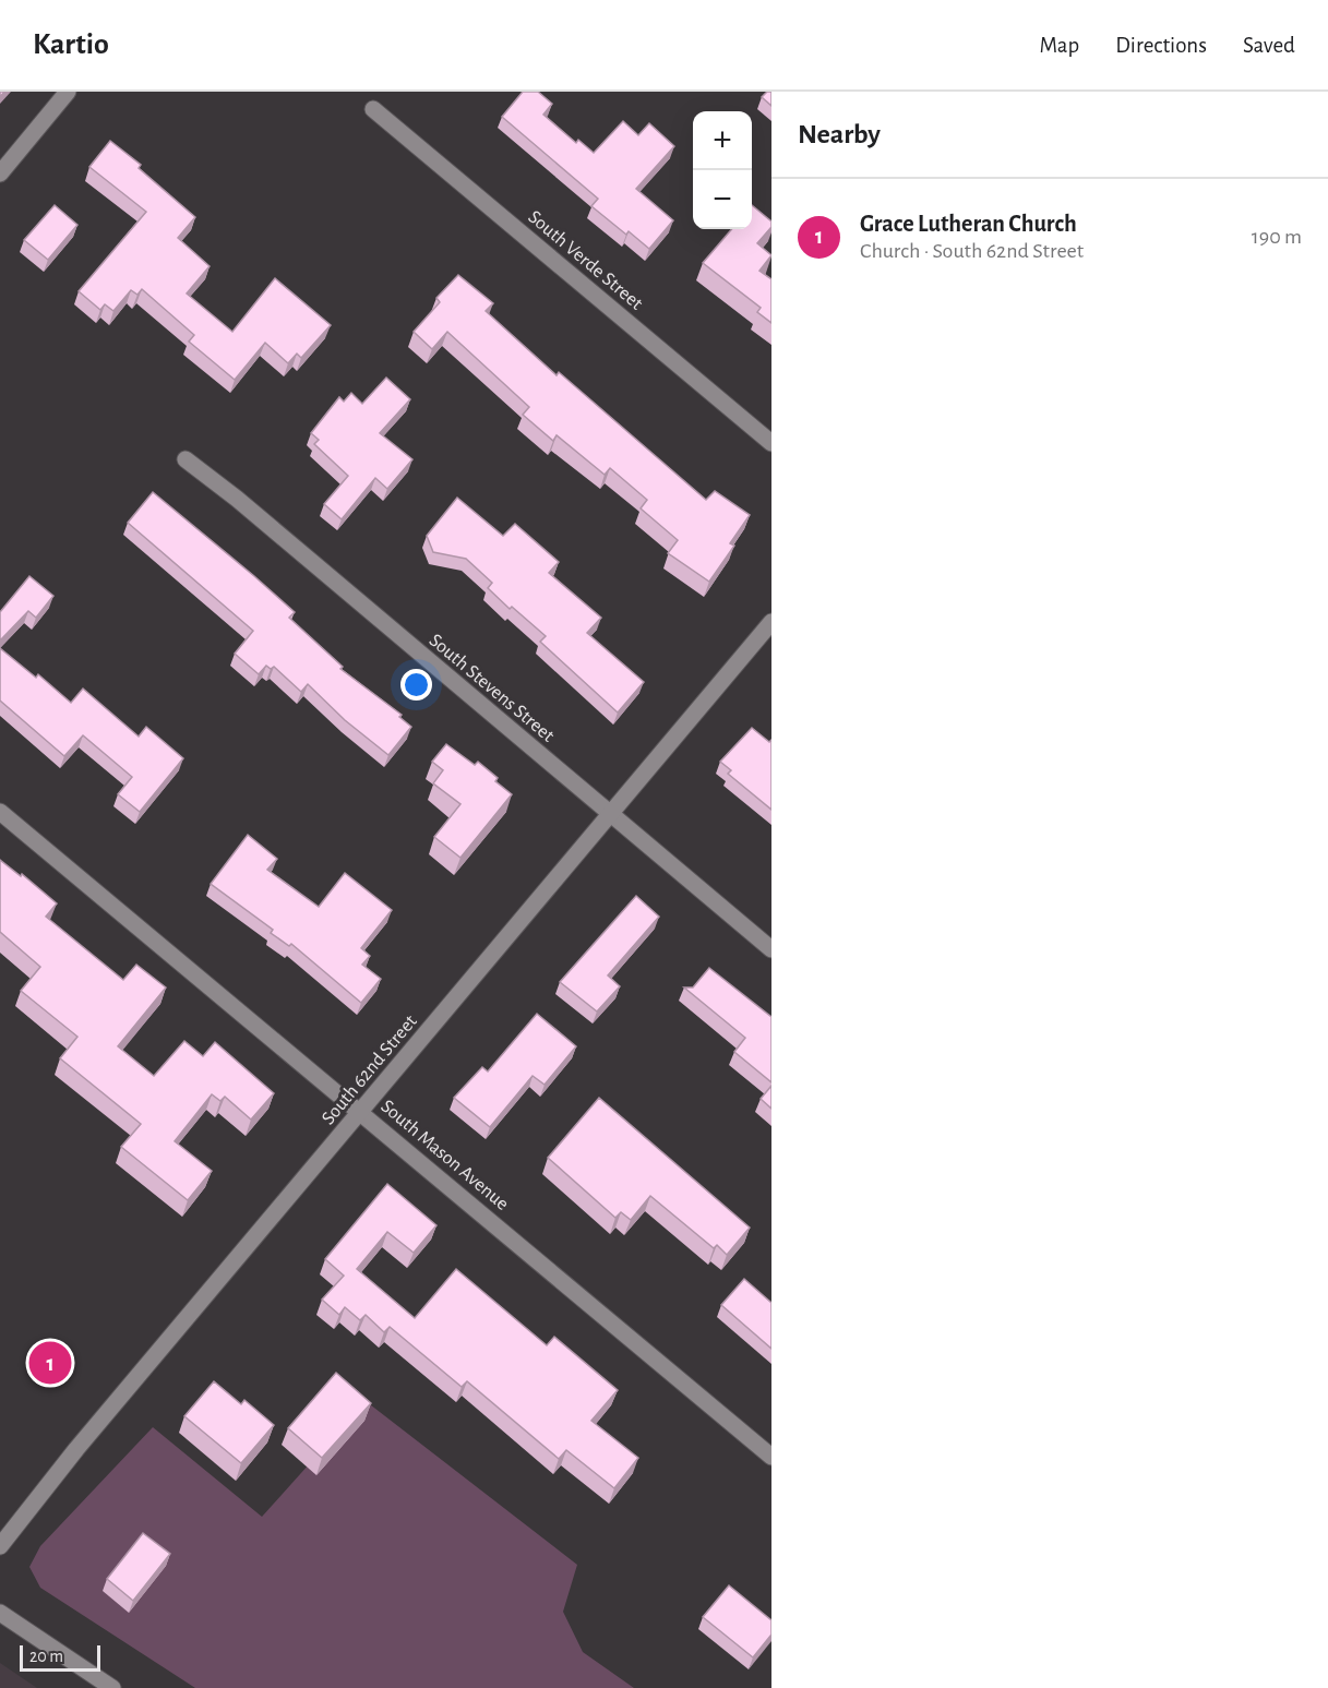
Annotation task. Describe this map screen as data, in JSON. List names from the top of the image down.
{
  "streets": {
    "street": [
      "South Verde Street",
      "South Stevens Street",
      "South 62nd Street",
      "South Mason Avenue"
    ]
  },
  "crossings": [
    ["South Stevens Street", "South 62nd Street"],
    ["South 62nd Street", "South Mason Avenue"]
  ],
  "scale_bar": "20 m",
  "page": {
    "header": "Kartio",
    "nav": ["Map", "Directions", "Saved"],
    "heading": "Nearby",
    "map_buttons": ["+", "−"],
    "list": [
      {
        "mark": "1",
        "name": "Grace Lutheran Church",
        "note": "Church · South 62nd Street",
        "value": "190 m"
      }
    ],
    "pins": "1",
    "scale": "20 m"
  }
}
